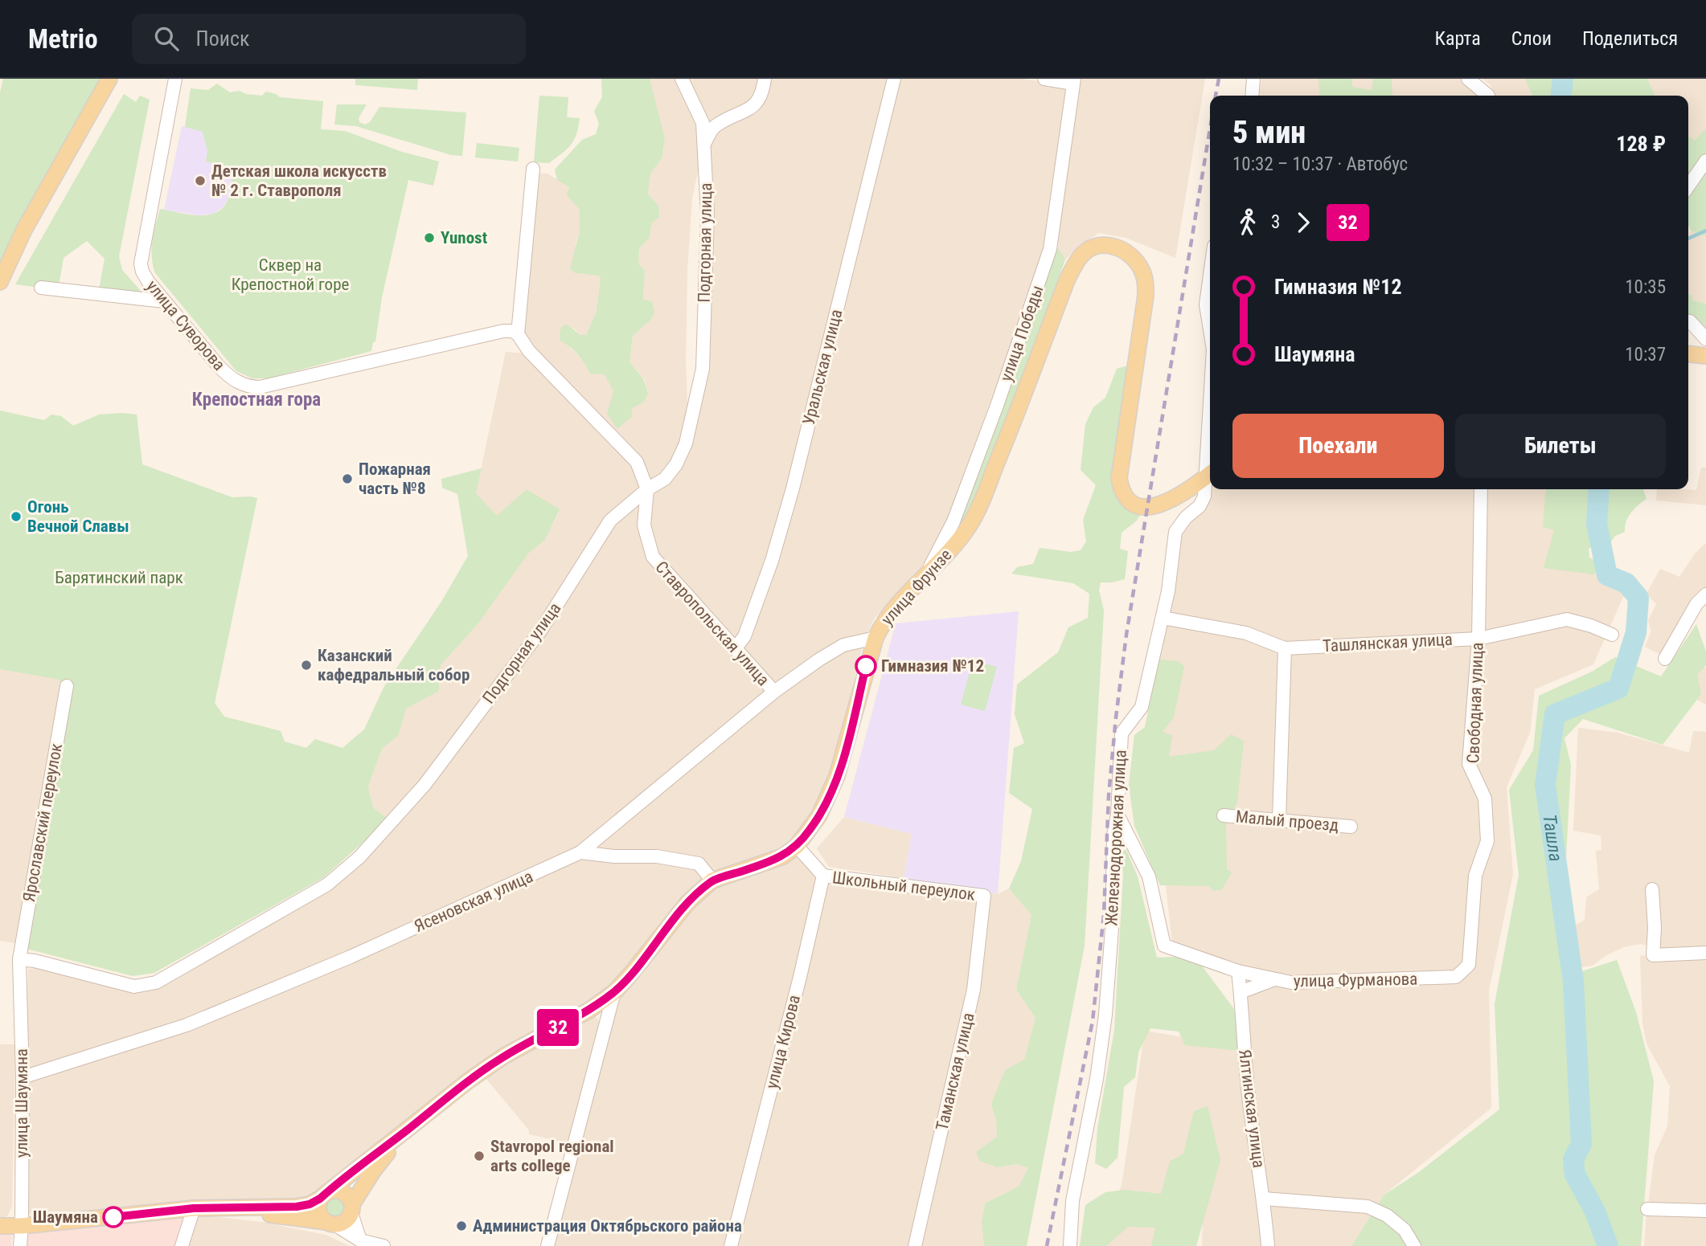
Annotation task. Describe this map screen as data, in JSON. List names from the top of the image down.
{
  "streets": {
    "main road": ["улица Фрунзе"],
    "street": [
      "Подгорная улица",
      "улица Суворова",
      "улица Победы",
      "Уральская улица",
      "Ставропольская улица",
      "Ташлянская улица",
      "Свободная улица",
      "Малый проезд",
      "Ярославский переулок",
      "Железнодорожная улица",
      "Школьный переулок",
      "Ясеновская улица",
      "улица Фурманова",
      "улица Кирова",
      "Таманская улица",
      "улица Шаумяна",
      "Ялтинская улица"
    ]
  },
  "crossings": [
    ["Подгорная улица", "Ставропольская улица"],
    ["Подгорная улица", "Ярославский переулок"],
    ["Подгорная улица", "улица Шаумяна"],
    ["улица Суворова", "Ставропольская улица"],
    ["улица Победы", "улица Фрунзе"],
    ["Уральская улица", "Ставропольская улица"],
    ["улица Фрунзе", "Железнодорожная улица"],
    ["улица Фрунзе", "Ясеновская улица"],
    ["Ставропольская улица", "Ясеновская улица"],
    ["Ташлянская улица", "Свободная улица"],
    ["Ташлянская улица", "Железнодорожная улица"],
    ["Свободная улица", "улица Фурманова"],
    ["Ярославский переулок", "улица Шаумяна"],
    ["Железнодорожная улица", "улица Фурманова"],
    ["Школьный переулок", "улица Кирова"],
    ["Школьный переулок", "Таманская улица"],
    ["Ясеновская улица", "улица Шаумяна"],
    ["улица Фурманова", "Ялтинская улица"]
  ],
  "districts": ["Крепостная гора"],
  "water": ["Ташла"],
  "parks": ["Сквер на Крепостной горе", "Барятинский парк"],
  "places": [
    "Детская школа искусств № 2 г. Ставрополя",
    "Yunost",
    "Пожарная часть №8",
    "Огонь Вечной Славы",
    "Казанский кафедральный собор",
    "Гимназия №12",
    "Stavropol regional arts college",
    "Шаумяна",
    "Администрация Октябрьского района"
  ],
  "lines": ["bus line 32"],
  "page": {
    "header": "Metrio",
    "search": "Поиск",
    "nav": ["Карта", "Слои", "Поделиться"],
    "on_map": "32",
    "heading": ["5 мин", "10:32 – 10:37 · Автобус", "128 ₽"],
    "legs": ["3", "32"],
    "list": [
      {
        "name": "Гимназия №12",
        "value": "10:35"
      },
      {
        "name": "Шаумяна",
        "value": "10:37"
      }
    ],
    "buttons": ["Поехали", "Билеты"]
  }
}
